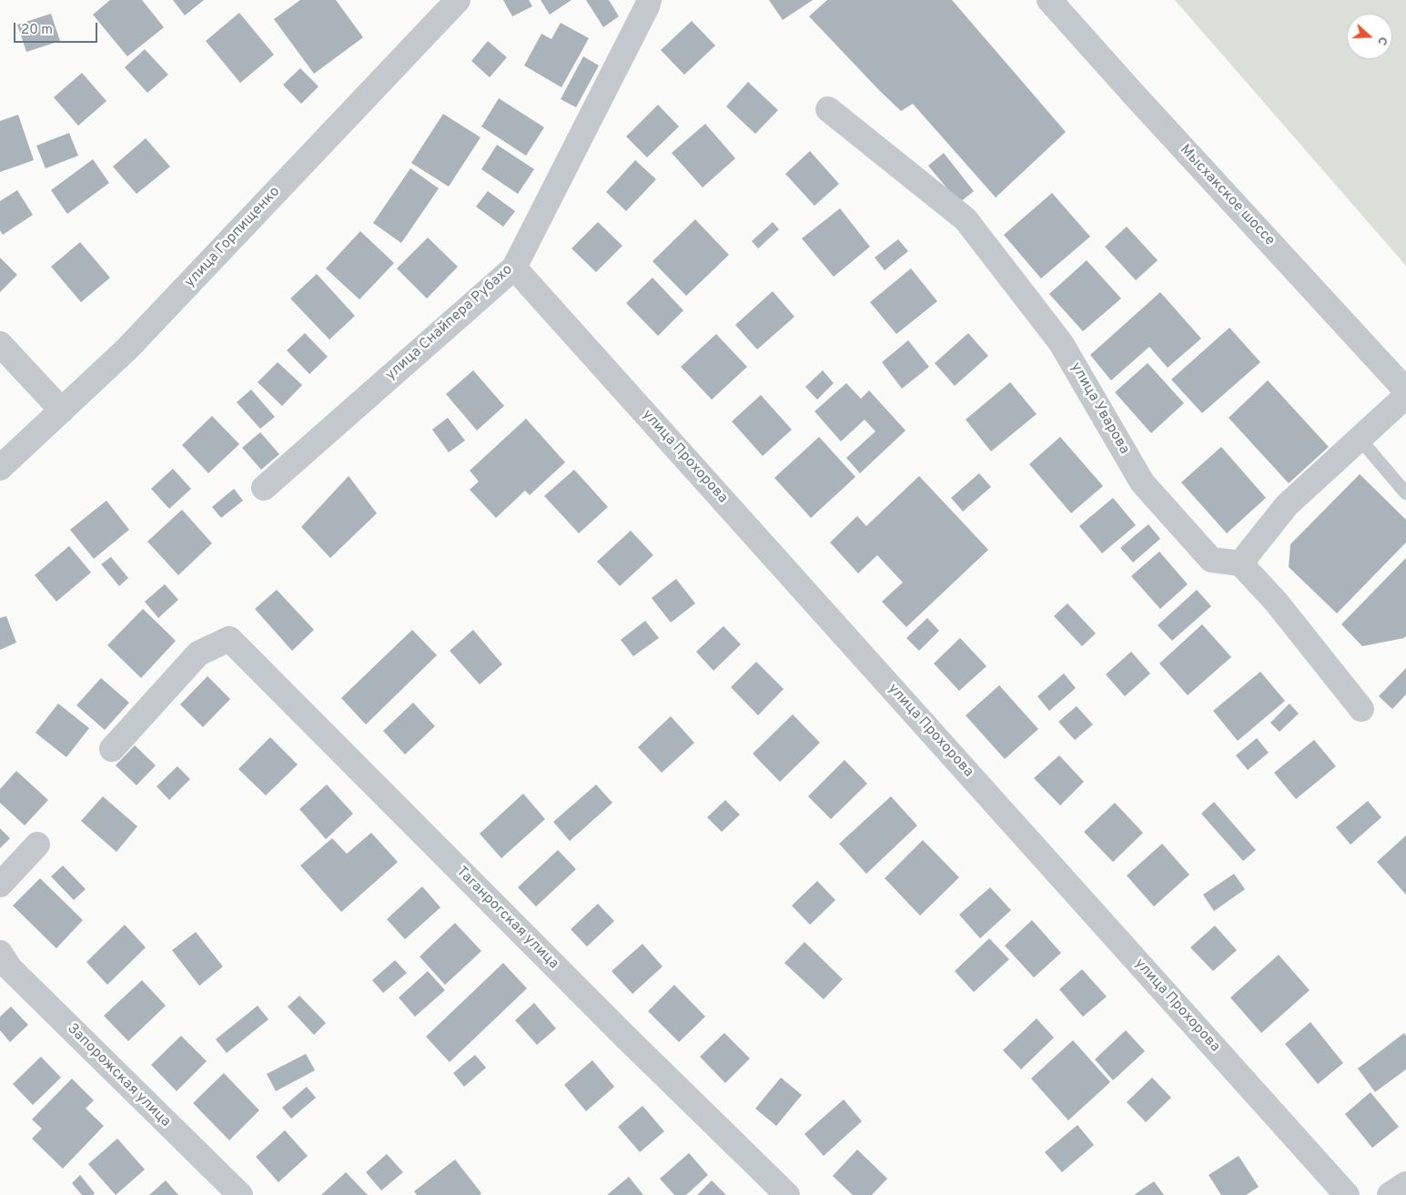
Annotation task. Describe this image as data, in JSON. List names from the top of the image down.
{
  "streets": {
    "street": [
      "Мысхакское шоссе",
      "улица Горпищенко",
      "улица Снайпера Рубахо",
      "улица Уварова",
      "улица Прохорова",
      "Таганрогская улица",
      "Запорожская улица"
    ]
  },
  "crossings": [
    ["улица Снайпера Рубахо", "улица Прохорова"]
  ],
  "scale_bar": "20 m",
  "north": "right"
}
